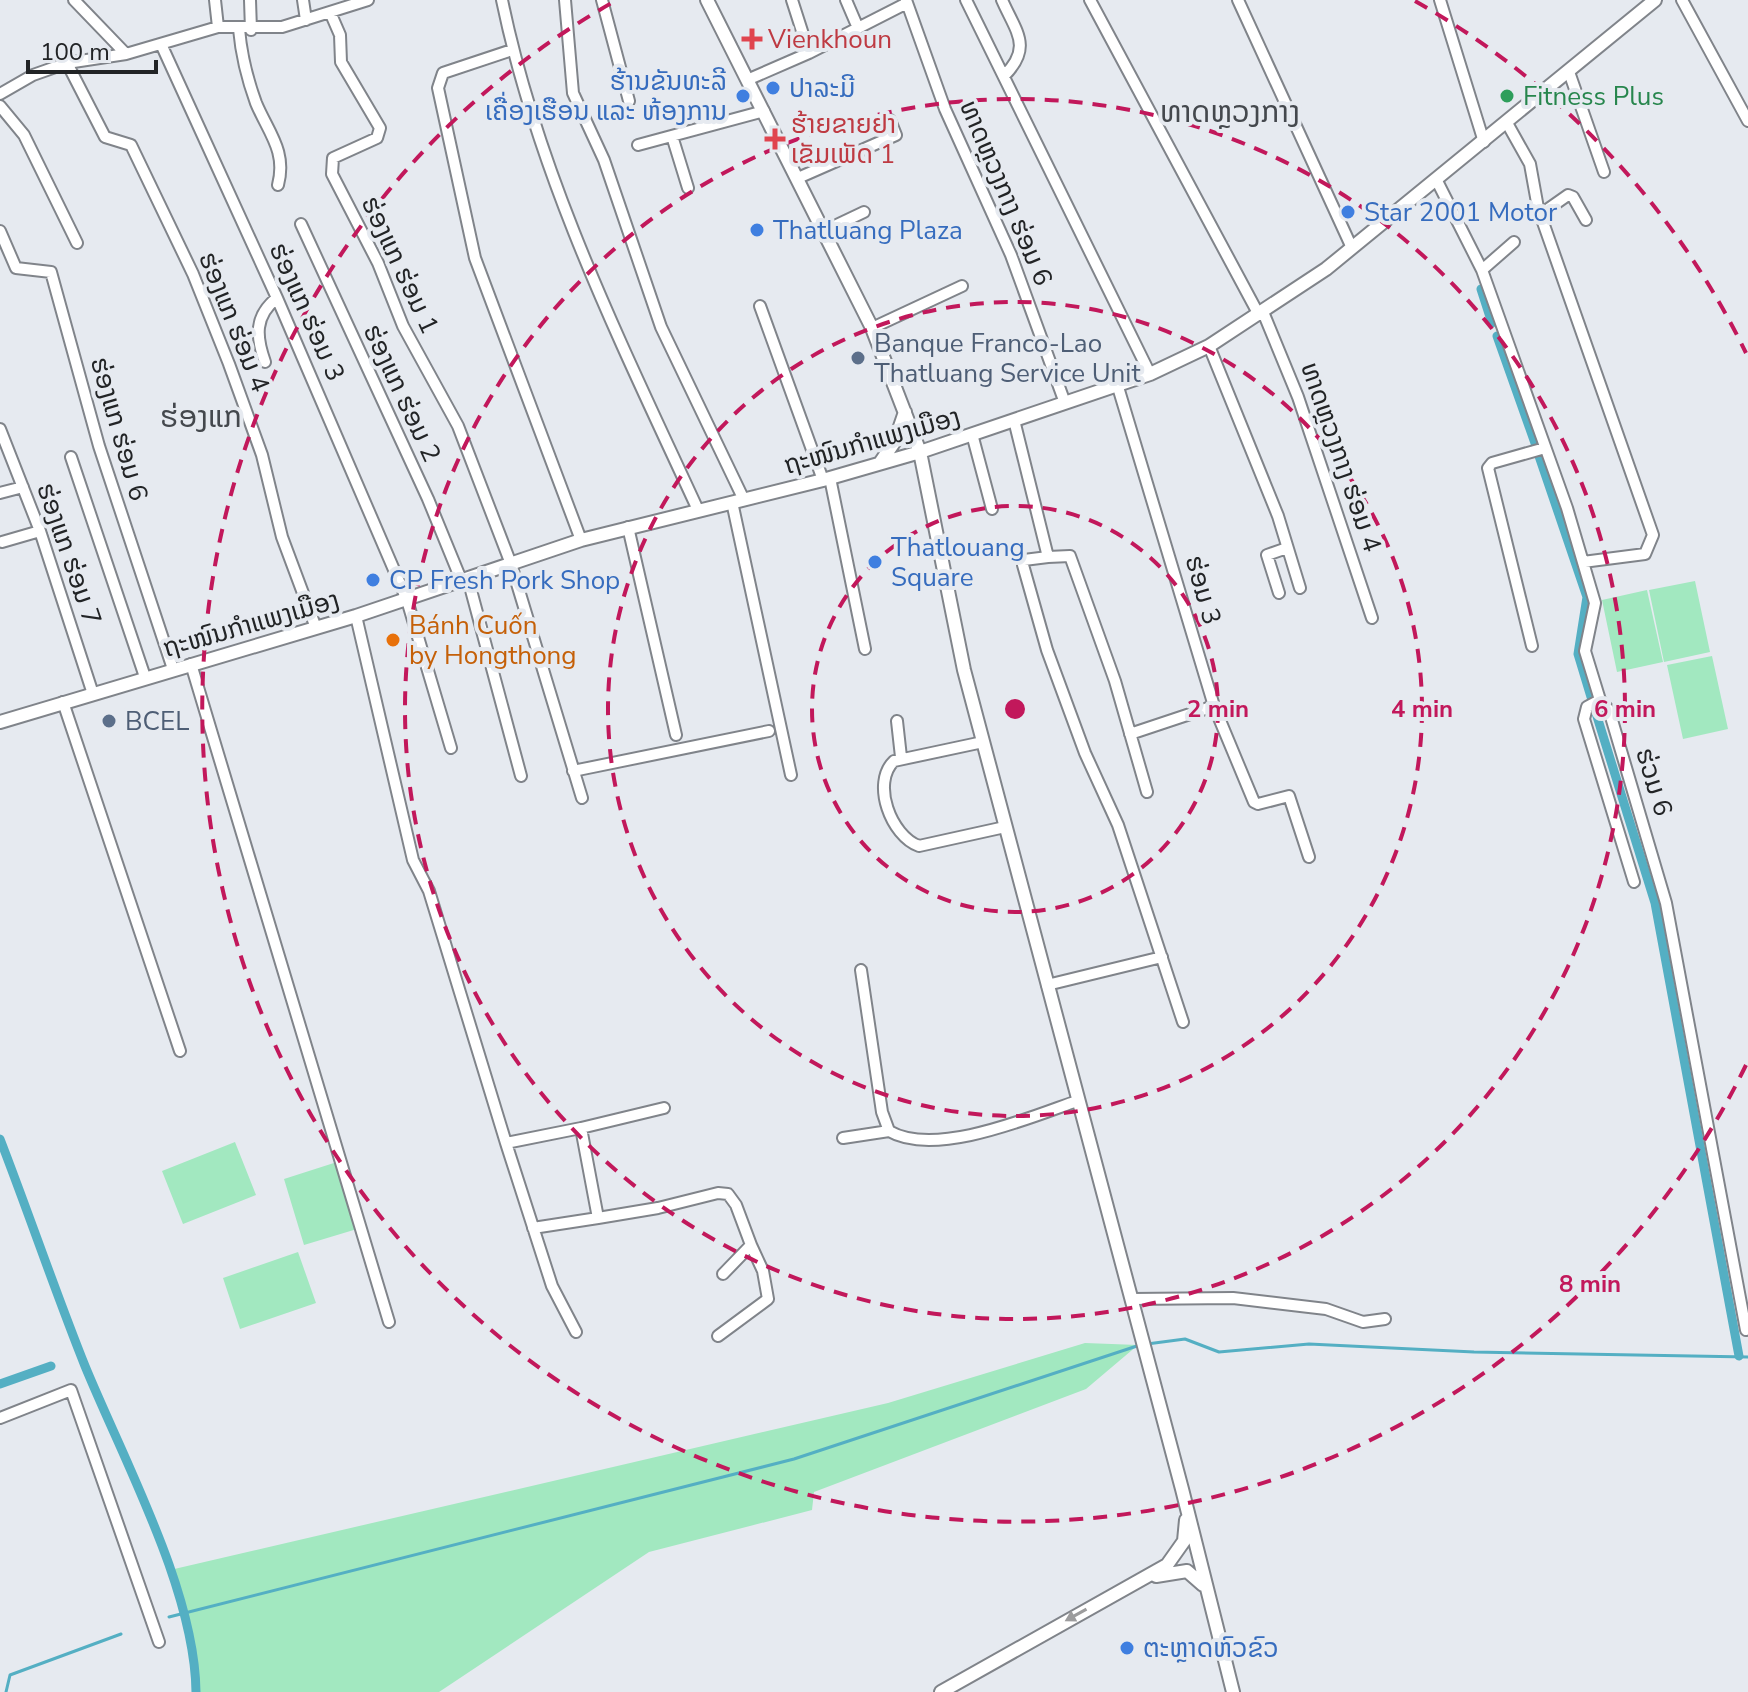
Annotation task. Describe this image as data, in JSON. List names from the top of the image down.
{
  "streets": {
    "main road": ["ຖະໜົນກຳແພງເມືອງ"],
    "street": [
      "ທາດຫຼວງກາງ ຮ່ອມ 6",
      "ຮ່ອງແກ ຮ່ອມ 1",
      "ຮ່ອງແກ ຮ່ອມ 3",
      "ຮ່ອງແກ ຮ່ອມ 4",
      "ຮ່ອງແກ ຮ່ອມ 2",
      "ຮ່ອງແກ ຮ່ອມ 6",
      "ທາດຫຼວງກາງ ຮ່ອມ 4",
      "ຮ່ອງແກ ຮ່ອມ 7",
      "ຮ່ອມ 3",
      "ຮ່ວມ 6"
    ]
  },
  "crossings": [
    ["ທາດຫຼວງກາງ ຮ່ອມ 6", "ຖະໜົນກຳແພງເມືອງ"],
    ["ຮ່ອງແກ ຮ່ອມ 1", "ຖະໜົນກຳແພງເມືອງ"],
    ["ຮ່ອງແກ ຮ່ອມ 3", "ຖະໜົນກຳແພງເມືອງ"],
    ["ຮ່ອງແກ ຮ່ອມ 4", "ຖະໜົນກຳແພງເມືອງ"],
    ["ຮ່ອງແກ ຮ່ອມ 2", "ຖະໜົນກຳແພງເມືອງ"],
    ["ຮ່ອງແກ ຮ່ອມ 6", "ຖະໜົນກຳແພງເມືອງ"],
    ["ຖະໜົນກຳແພງເມືອງ", "ທາດຫຼວງກາງ ຮ່ອມ 4"],
    ["ຖະໜົນກຳແພງເມືອງ", "ຮ່ອງແກ ຮ່ອມ 7"],
    ["ຖະໜົນກຳແພງເມືອງ", "ຮ່ອມ 3"],
    ["ຖະໜົນກຳແພງເມືອງ", "ຮ່ວມ 6"]
  ],
  "districts": ["ທາດຫຼວງກາງ", "ຮ່ອງແກ"],
  "places": {
    "health": ["Vienkhoun", "ຮ້າຍຂາຍຢາ ເຂັມເພັດ 1"],
    "other": [
      "ປາລະມີ",
      "ຮ້ານຂັນທະລີ ເຄື່ອງເຮືອນ ແລະ ຫ້ອງການ",
      "Fitness Plus",
      "Star 2001 Motor",
      "Thatluang Plaza",
      "Banque Franco-Lao Thatluang Service Unit",
      "Thatlouang Square",
      "CP Fresh Pork Shop",
      "Bánh Cuốn by Hongthong",
      "BCEL",
      "ຕະຫຼາດຫົວຂົວ"
    ]
  },
  "scale_bar": "100 m",
  "rings": [
    "2 min",
    "4 min",
    "6 min",
    "8 min"
  ]
}
